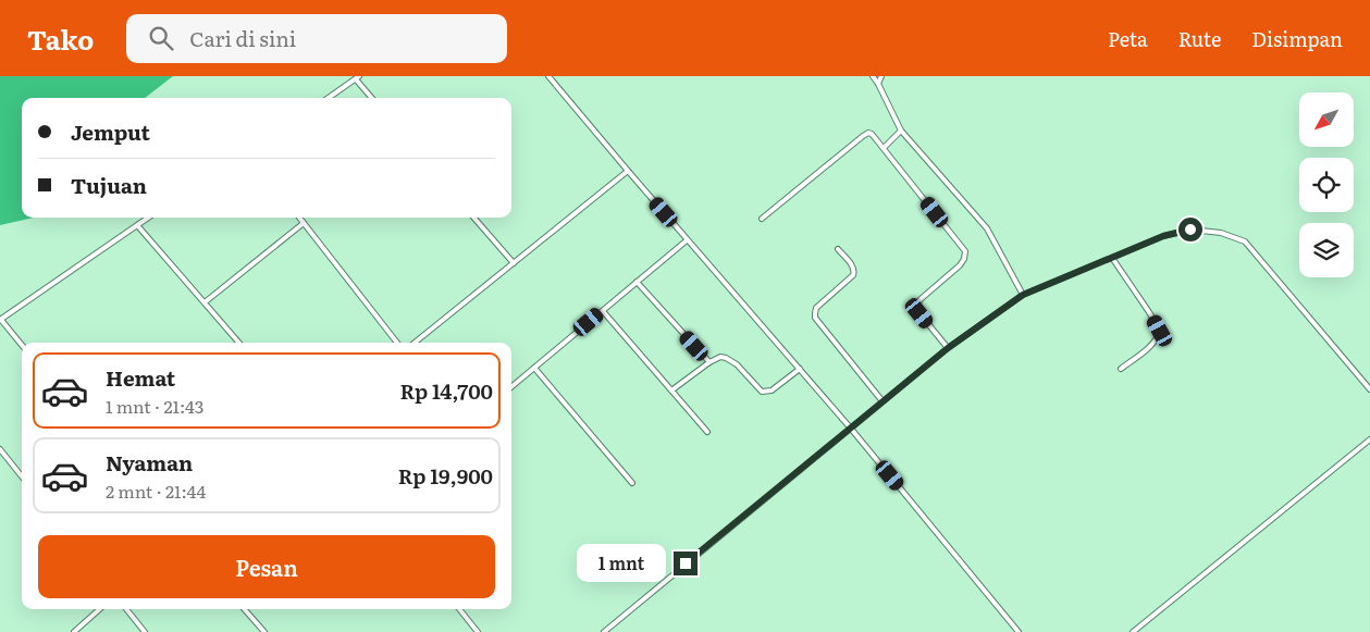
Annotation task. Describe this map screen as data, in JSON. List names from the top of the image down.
{
  "north": "bottom left",
  "page": {
    "header": "Tako",
    "search": "Cari di sini",
    "nav": ["Peta", "Rute", "Disimpan"],
    "banner": ["Jemput", "Tujuan"],
    "list": [
      {
        "name": "Hemat",
        "note": "1 mnt · 21:43",
        "value": "Rp 14,700"
      },
      {
        "name": "Nyaman",
        "note": "2 mnt · 21:44",
        "value": "Rp 19,900"
      }
    ],
    "buttons": "Pesan",
    "bubble": "1 mnt"
  }
}
